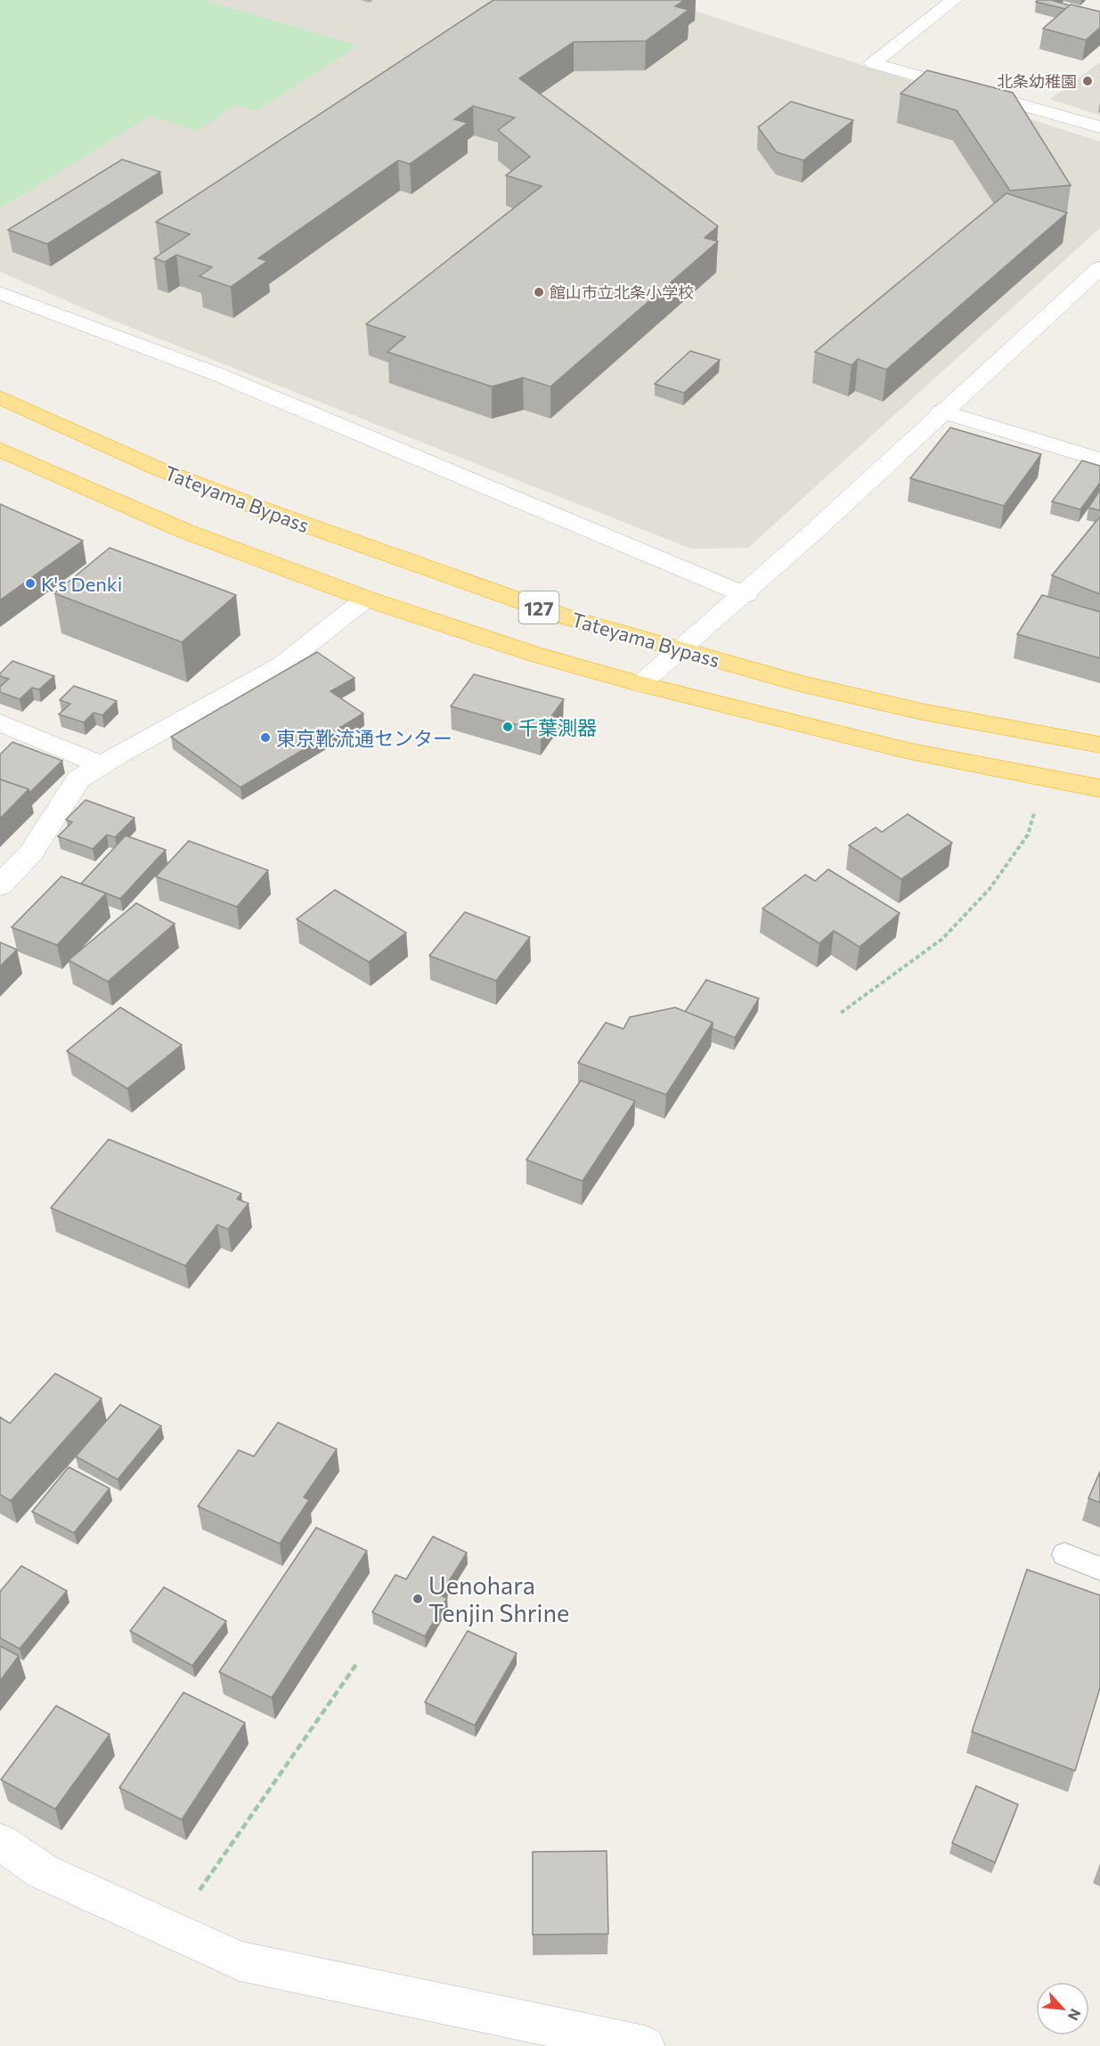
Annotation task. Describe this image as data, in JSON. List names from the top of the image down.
{
  "streets": {
    "highway": ["Tateyama Bypass", "127"]
  },
  "places": [
    "北条幼稚園",
    "館山市立北条小学校",
    "K's Denki",
    "千葉測器",
    "東京靴流通センター",
    "Uenohara Tenjin Shrine"
  ],
  "north": "bottom right"
}
